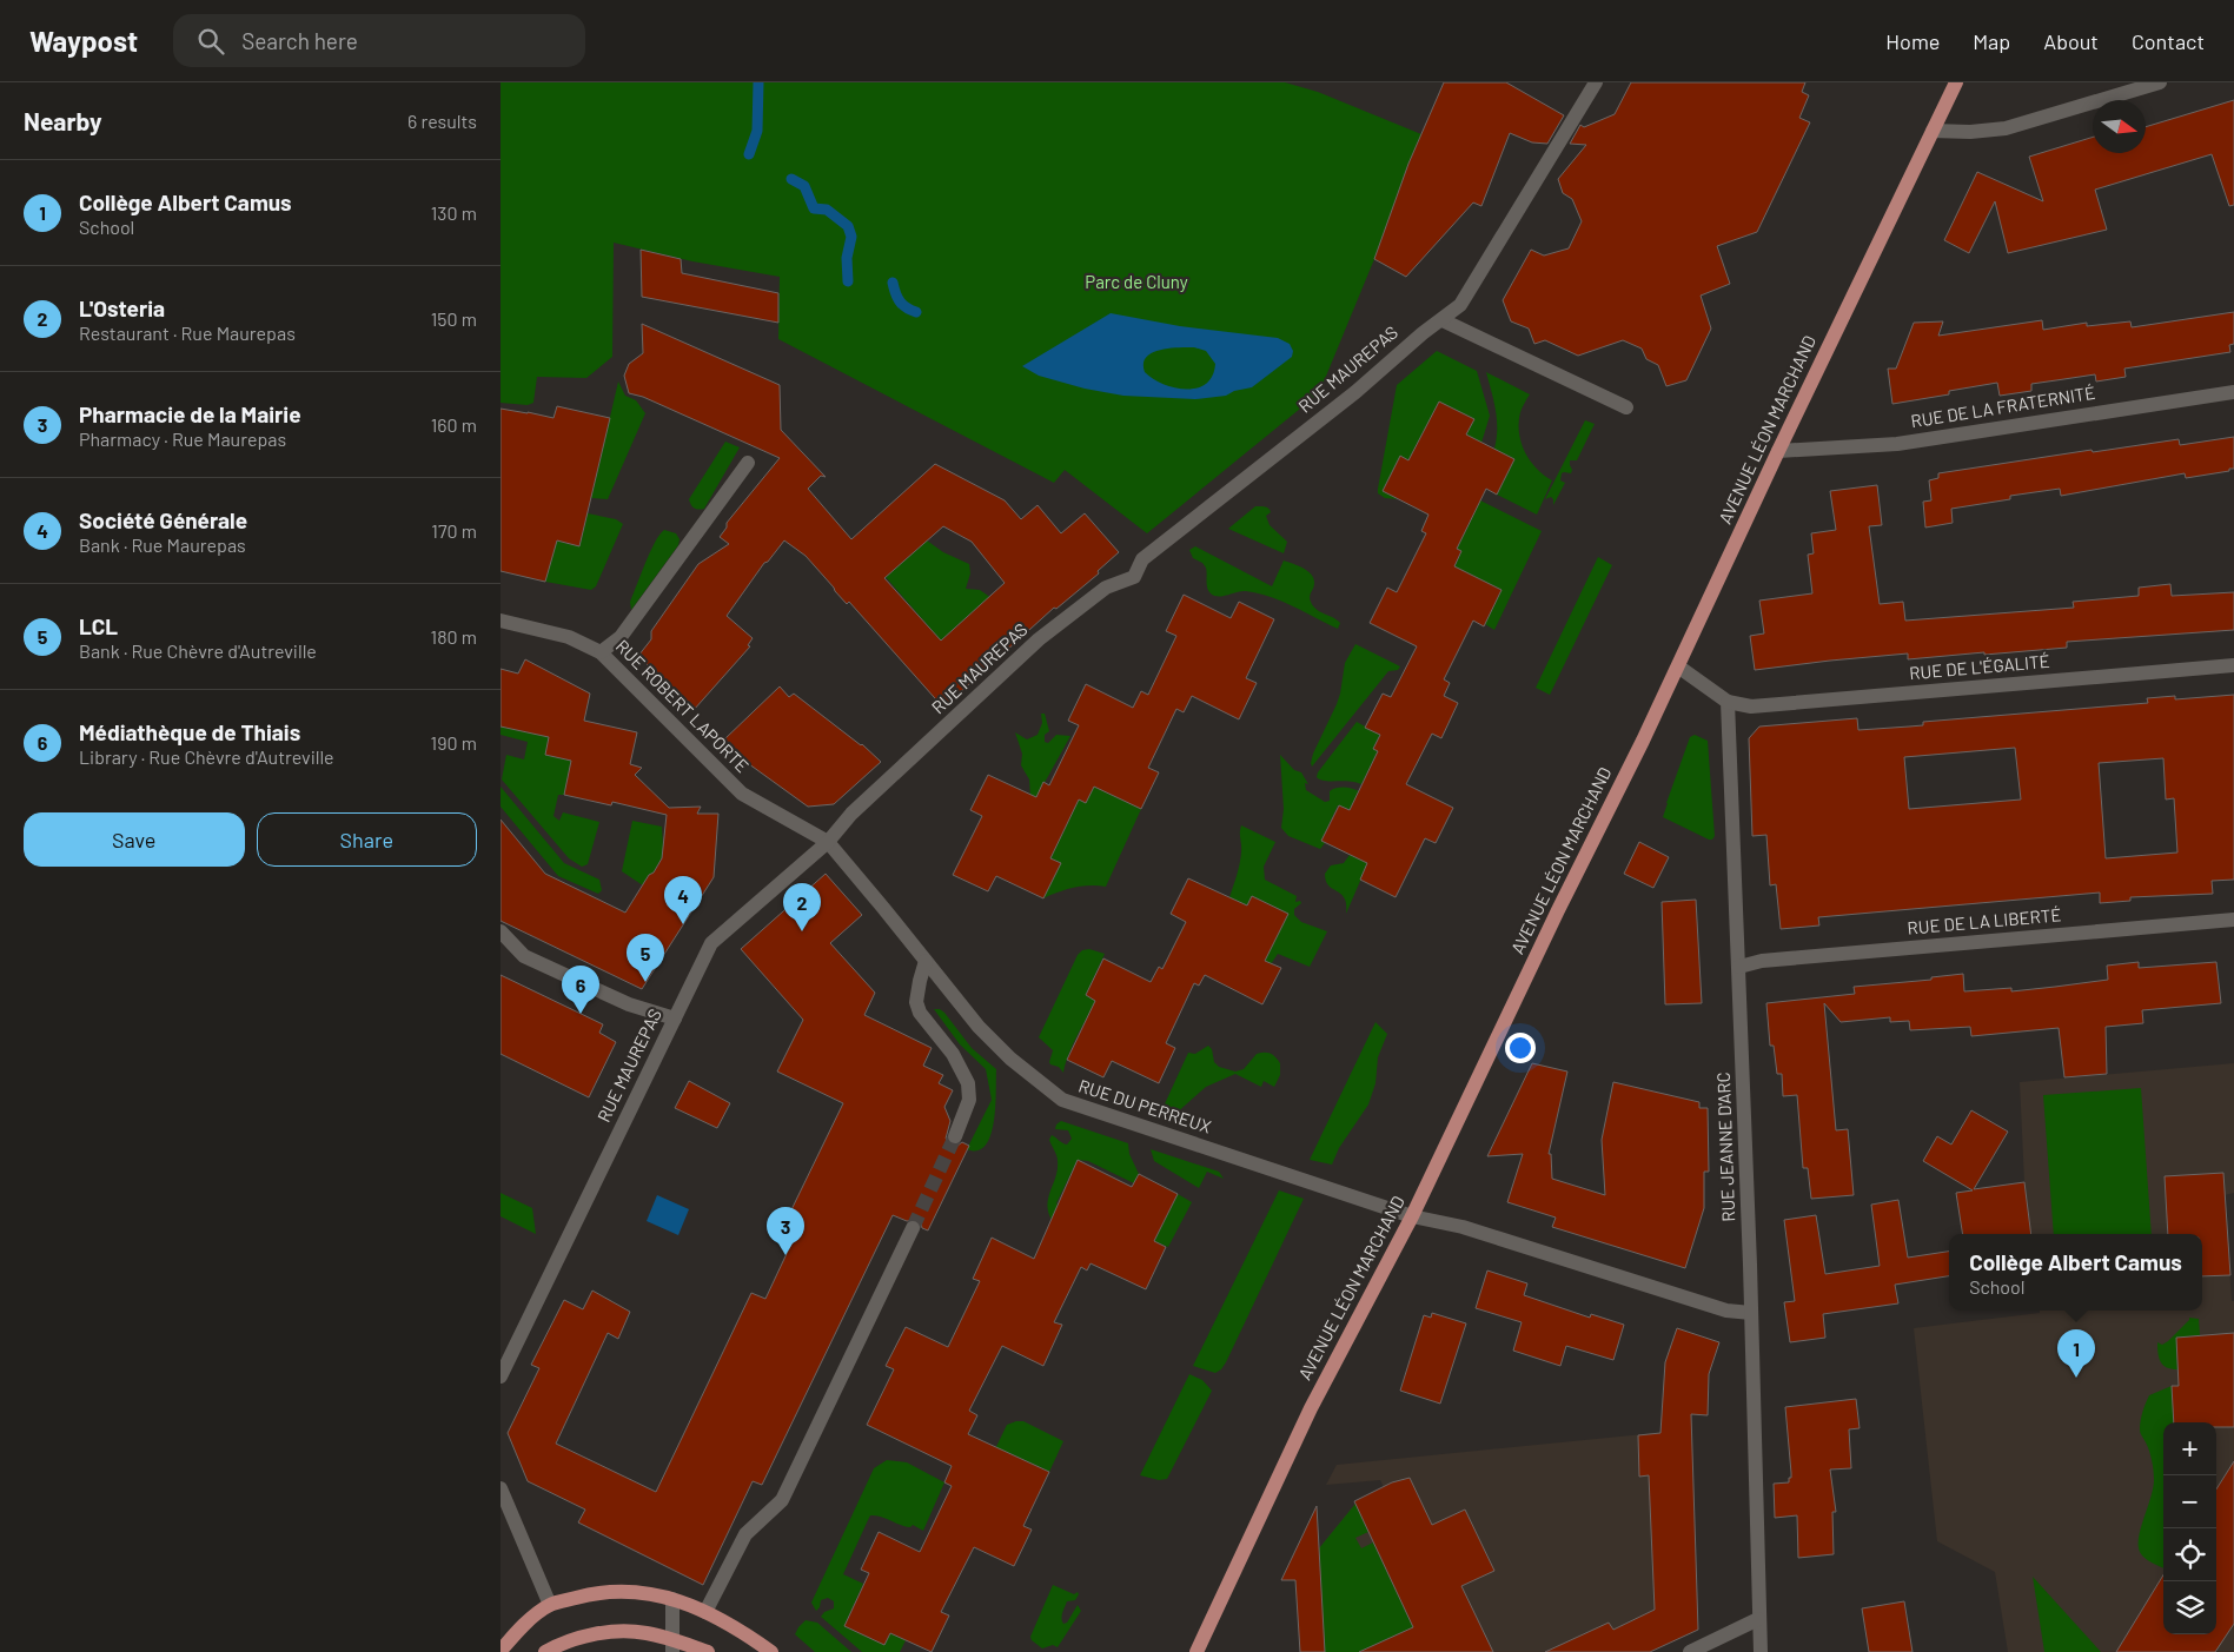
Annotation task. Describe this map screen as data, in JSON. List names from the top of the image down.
{
  "streets": {
    "main road": ["AVENUE LÉON MARCHAND"],
    "street": [
      "RUE MAUREPAS",
      "RUE DE LA FRATERNITÉ",
      "RUE DE L'ÉGALITÉ",
      "RUE ROBERT LAPORTE",
      "RUE DE LA LIBERTÉ",
      "RUE DU PERREUX",
      "RUE JEANNE D'ARC"
    ]
  },
  "crossings": [
    ["RUE MAUREPAS", "RUE ROBERT LAPORTE"],
    ["RUE MAUREPAS", "RUE DU PERREUX"],
    ["RUE DE LA FRATERNITÉ", "AVENUE LÉON MARCHAND"],
    ["AVENUE LÉON MARCHAND", "RUE DU PERREUX"],
    ["RUE DE L'ÉGALITÉ", "RUE JEANNE D'ARC"],
    ["RUE ROBERT LAPORTE", "RUE DU PERREUX"],
    ["RUE DE LA LIBERTÉ", "RUE JEANNE D'ARC"],
    ["RUE DU PERREUX", "RUE JEANNE D'ARC"]
  ],
  "parks": ["Parc de Cluny"],
  "north": "right",
  "page": {
    "header": "Waypost",
    "search": "Search here",
    "nav": [
      "Home",
      "Map",
      "About",
      "Contact"
    ],
    "heading": ["Nearby", "6 results"],
    "list": [
      {
        "mark": "1",
        "name": "Collège Albert Camus",
        "note": "School",
        "value": "130 m"
      },
      {
        "mark": "2",
        "name": "L'Osteria",
        "note": "Restaurant · Rue Maurepas",
        "value": "150 m"
      },
      {
        "mark": "3",
        "name": "Pharmacie de la Mairie",
        "note": "Pharmacy · Rue Maurepas",
        "value": "160 m"
      },
      {
        "mark": "4",
        "name": "Société Générale",
        "note": "Bank · Rue Maurepas",
        "value": "170 m"
      },
      {
        "mark": "5",
        "name": "LCL",
        "note": "Bank · Rue Chèvre d'Autreville",
        "value": "180 m"
      },
      {
        "mark": "6",
        "name": "Médiathèque de Thiais",
        "note": "Library · Rue Chèvre d'Autreville",
        "value": "190 m"
      }
    ],
    "buttons": ["Save", "Share"],
    "pins": [
      "4",
      "2",
      "5",
      "6",
      "3",
      "1"
    ],
    "popup": ["Collège Albert Camus", "School"],
    "map_buttons": ["+", "−"]
  }
}
